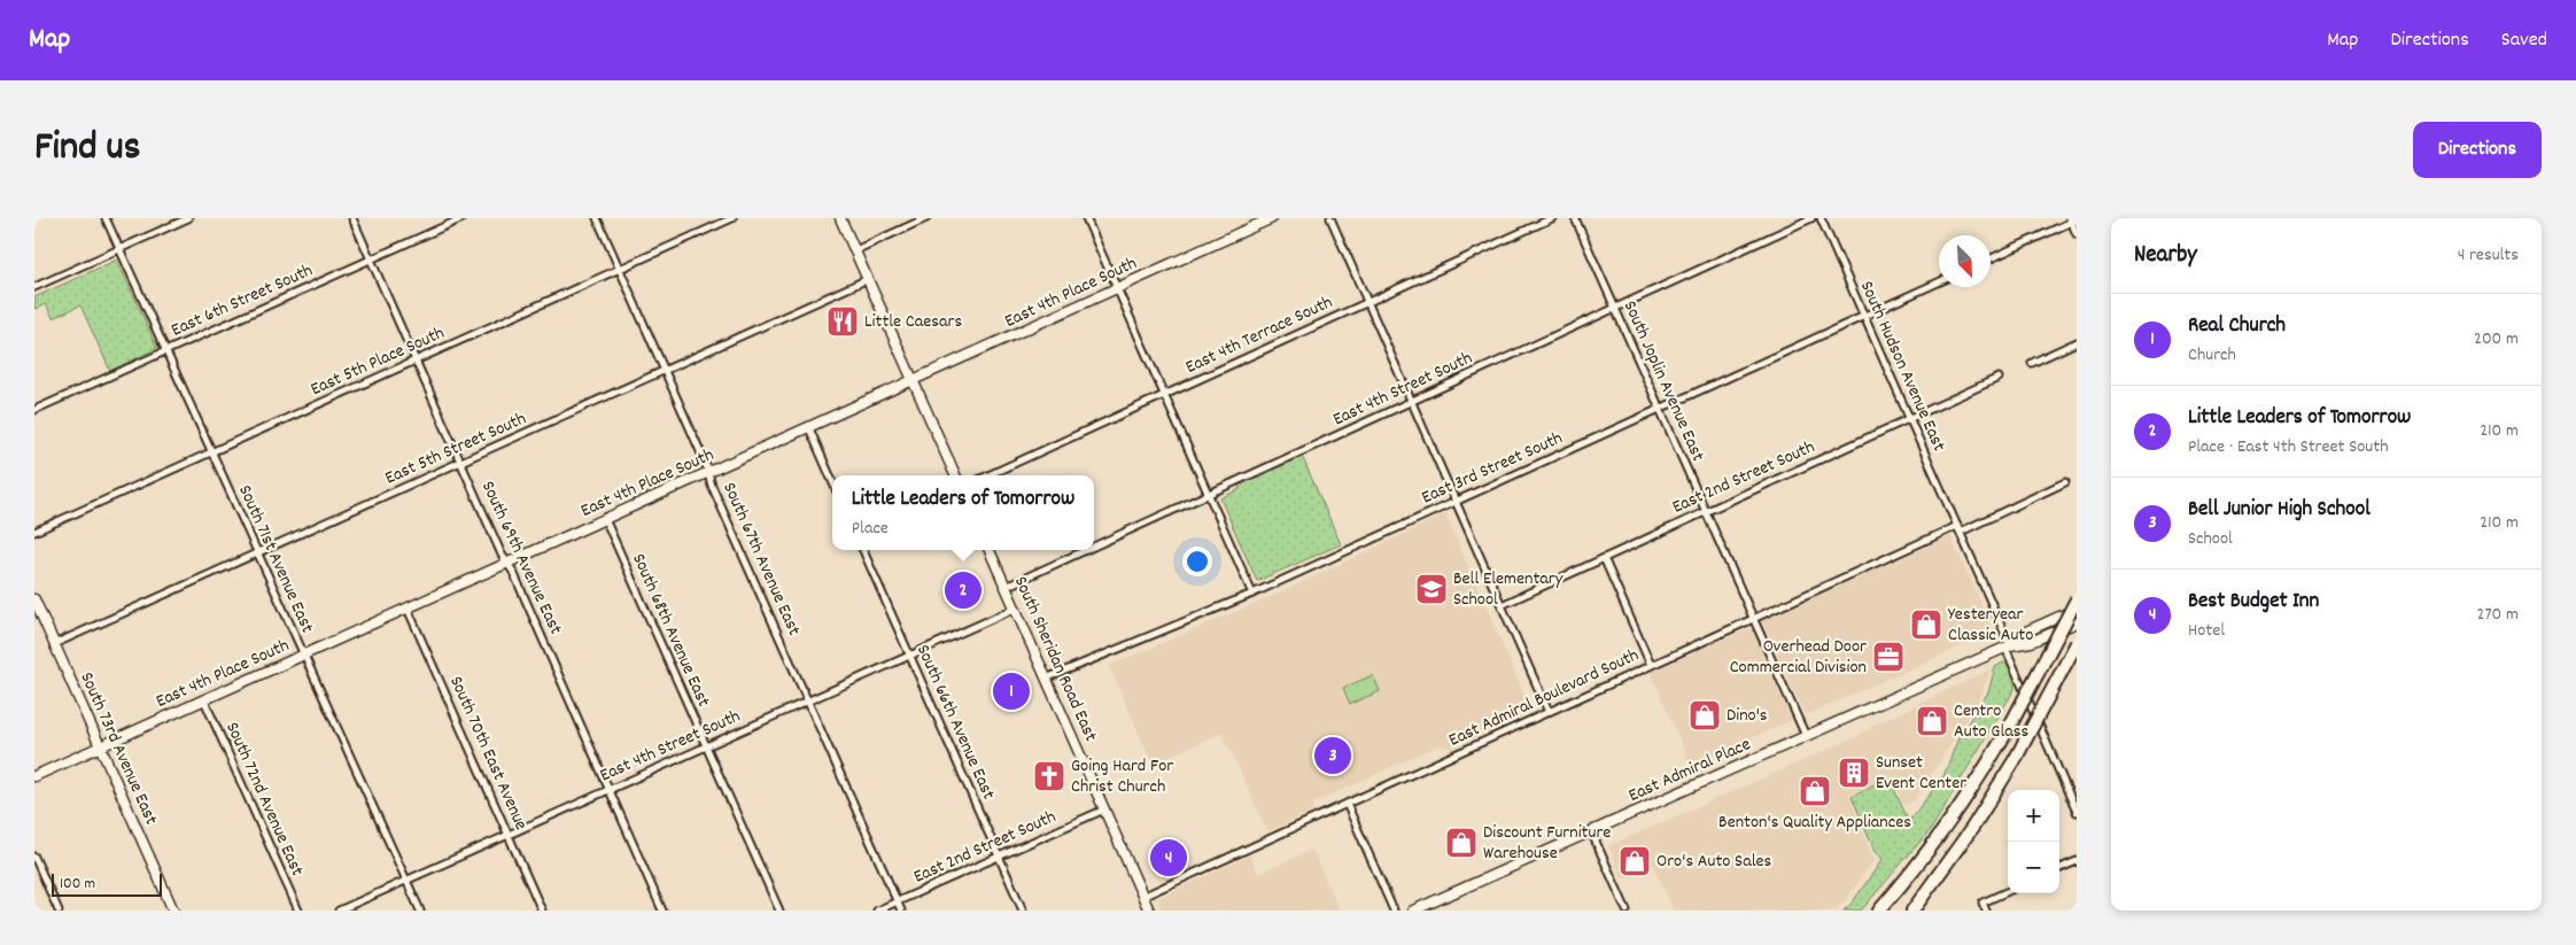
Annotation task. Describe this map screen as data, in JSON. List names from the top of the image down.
{
  "streets": {
    "street": [
      "East 4th Place South",
      "East 6th Street South",
      "East 4th Terrace South",
      "East 5th Place South",
      "South Hudson Avenue East",
      "South Joplin Avenue East",
      "East 4th Street South",
      "East 5th Street South",
      "East 3rd Street South",
      "East 2nd Street South",
      "South 69th Avenue East",
      "South 71st Avenue East",
      "South 67th Avenue East",
      "South 68th Avenue East",
      "South Sheridan Road East",
      "East Admiral Boulevard South",
      "South 66th Avenue East",
      "South 73rd Avenue East",
      "South 70th East Avenue",
      "East Admiral Place",
      "South 72nd Avenue East"
    ]
  },
  "crossings": [
    ["East 4th Place South", "South 69th Avenue East"],
    ["East 4th Place South", "South 71st Avenue East"],
    ["East 4th Place South", "South 67th Avenue East"],
    ["East 4th Place South", "South 68th Avenue East"],
    ["East 4th Place South", "South 73rd Avenue East"],
    ["East 4th Place South", "South 70th East Avenue"],
    ["East 4th Place South", "South 72nd Avenue East"],
    ["East 6th Street South", "South 69th Avenue East"],
    ["East 6th Street South", "South 71st Avenue East"],
    ["East 5th Place South", "South 69th Avenue East"],
    ["East 5th Place South", "South 71st Avenue East"],
    ["East 5th Place South", "South 67th Avenue East"],
    ["South Hudson Avenue East", "East 3rd Street South"],
    ["South Hudson Avenue East", "East 2nd Street South"],
    ["South Hudson Avenue East", "East Admiral Boulevard South"],
    ["South Hudson Avenue East", "East Admiral Place"],
    ["South Joplin Avenue East", "East 4th Street South"],
    ["South Joplin Avenue East", "East 3rd Street South"],
    ["South Joplin Avenue East", "East 2nd Street South"],
    ["South Joplin Avenue East", "East Admiral Boulevard South"],
    ["South Joplin Avenue East", "East Admiral Place"],
    ["East 4th Street South", "South 69th Avenue East"],
    ["East 4th Street South", "South 71st Avenue East"],
    ["East 4th Street South", "South 67th Avenue East"],
    ["East 4th Street South", "South 68th Avenue East"],
    ["East 4th Street South", "South Sheridan Road East"],
    ["East 4th Street South", "South 66th Avenue East"],
    ["East 4th Street South", "South 70th East Avenue"],
    ["East 5th Street South", "South 69th Avenue East"],
    ["East 5th Street South", "South 71st Avenue East"],
    ["East 5th Street South", "South 67th Avenue East"],
    ["East 5th Street South", "South 73rd Avenue East"],
    ["East 3rd Street South", "South Sheridan Road East"],
    ["East 2nd Street South", "South 67th Avenue East"],
    ["East 2nd Street South", "South Sheridan Road East"],
    ["East 2nd Street South", "South 66th Avenue East"],
    ["South Sheridan Road East", "East Admiral Boulevard South"]
  ],
  "places": {
    "restaurant": ["Little Caesars"],
    "school or university": ["Bell Elementary School"],
    "shop": [
      "Yesteryear Classic Auto",
      "Dino's",
      "Centro Auto Glass",
      "Benton's Quality Appliances",
      "Discount Furniture Warehouse",
      "Oro's Auto Sales"
    ],
    "office": ["Overhead Door Commercial Division"],
    "building": ["Sunset Event Center"],
    "church": ["Going Hard For Christ Church"]
  },
  "scale_bar": "100 m",
  "north": "bottom right",
  "page": {
    "header": "Map",
    "nav": ["Map", "Directions", "Saved"],
    "title": "Find us",
    "buttons": "Directions",
    "heading": ["Nearby", "4 results"],
    "list": [
      {
        "mark": "1",
        "name": "Real Church",
        "note": "Church",
        "value": "200 m"
      },
      {
        "mark": "2",
        "name": "Little Leaders of Tomorrow",
        "note": "Place · East 4th Street South",
        "value": "210 m"
      },
      {
        "mark": "3",
        "name": "Bell Junior High School",
        "note": "School",
        "value": "210 m"
      },
      {
        "mark": "4",
        "name": "Best Budget Inn",
        "note": "Hotel",
        "value": "270 m"
      }
    ],
    "popup": ["Little Leaders of Tomorrow", "Place"],
    "pins": [
      "2",
      "1",
      "3",
      "4"
    ],
    "map_buttons": ["+", "−"],
    "scale": "100 m"
  }
}
